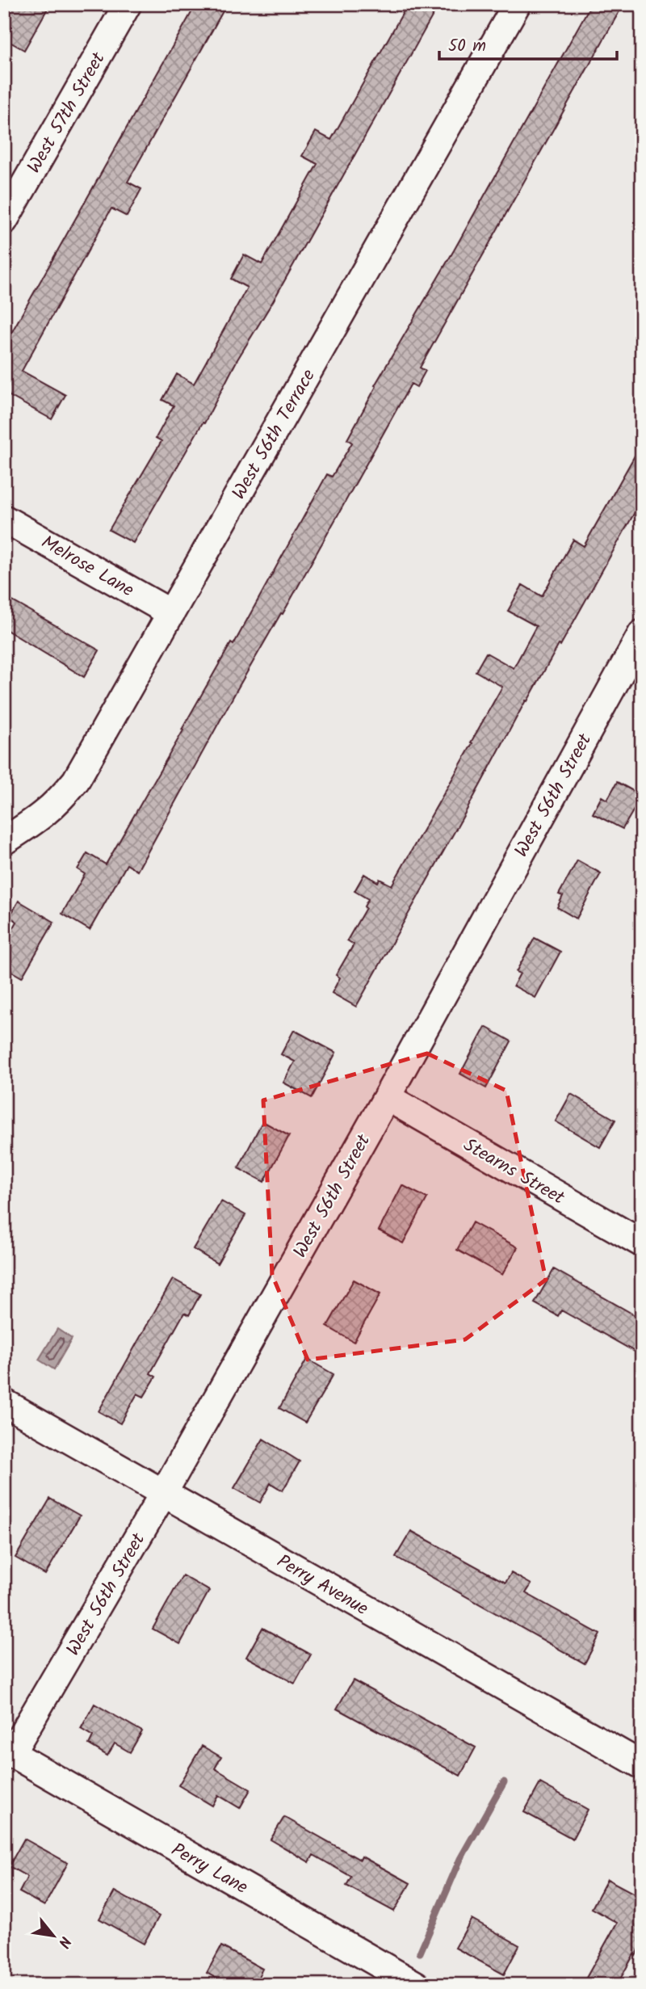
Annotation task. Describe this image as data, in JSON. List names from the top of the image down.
{
  "streets": {
    "street": [
      "West 57th Street",
      "West 56th Terrace",
      "Melrose Lane",
      "West 56th Street",
      "Stearns Street",
      "Perry Avenue",
      "Perry Lane"
    ]
  },
  "crossings": [
    ["West 56th Terrace", "Melrose Lane"],
    ["West 56th Street", "Stearns Street"],
    ["West 56th Street", "Perry Avenue"],
    ["West 56th Street", "Perry Lane"]
  ],
  "scale_bar": "50 m",
  "north": "bottom right"
}
